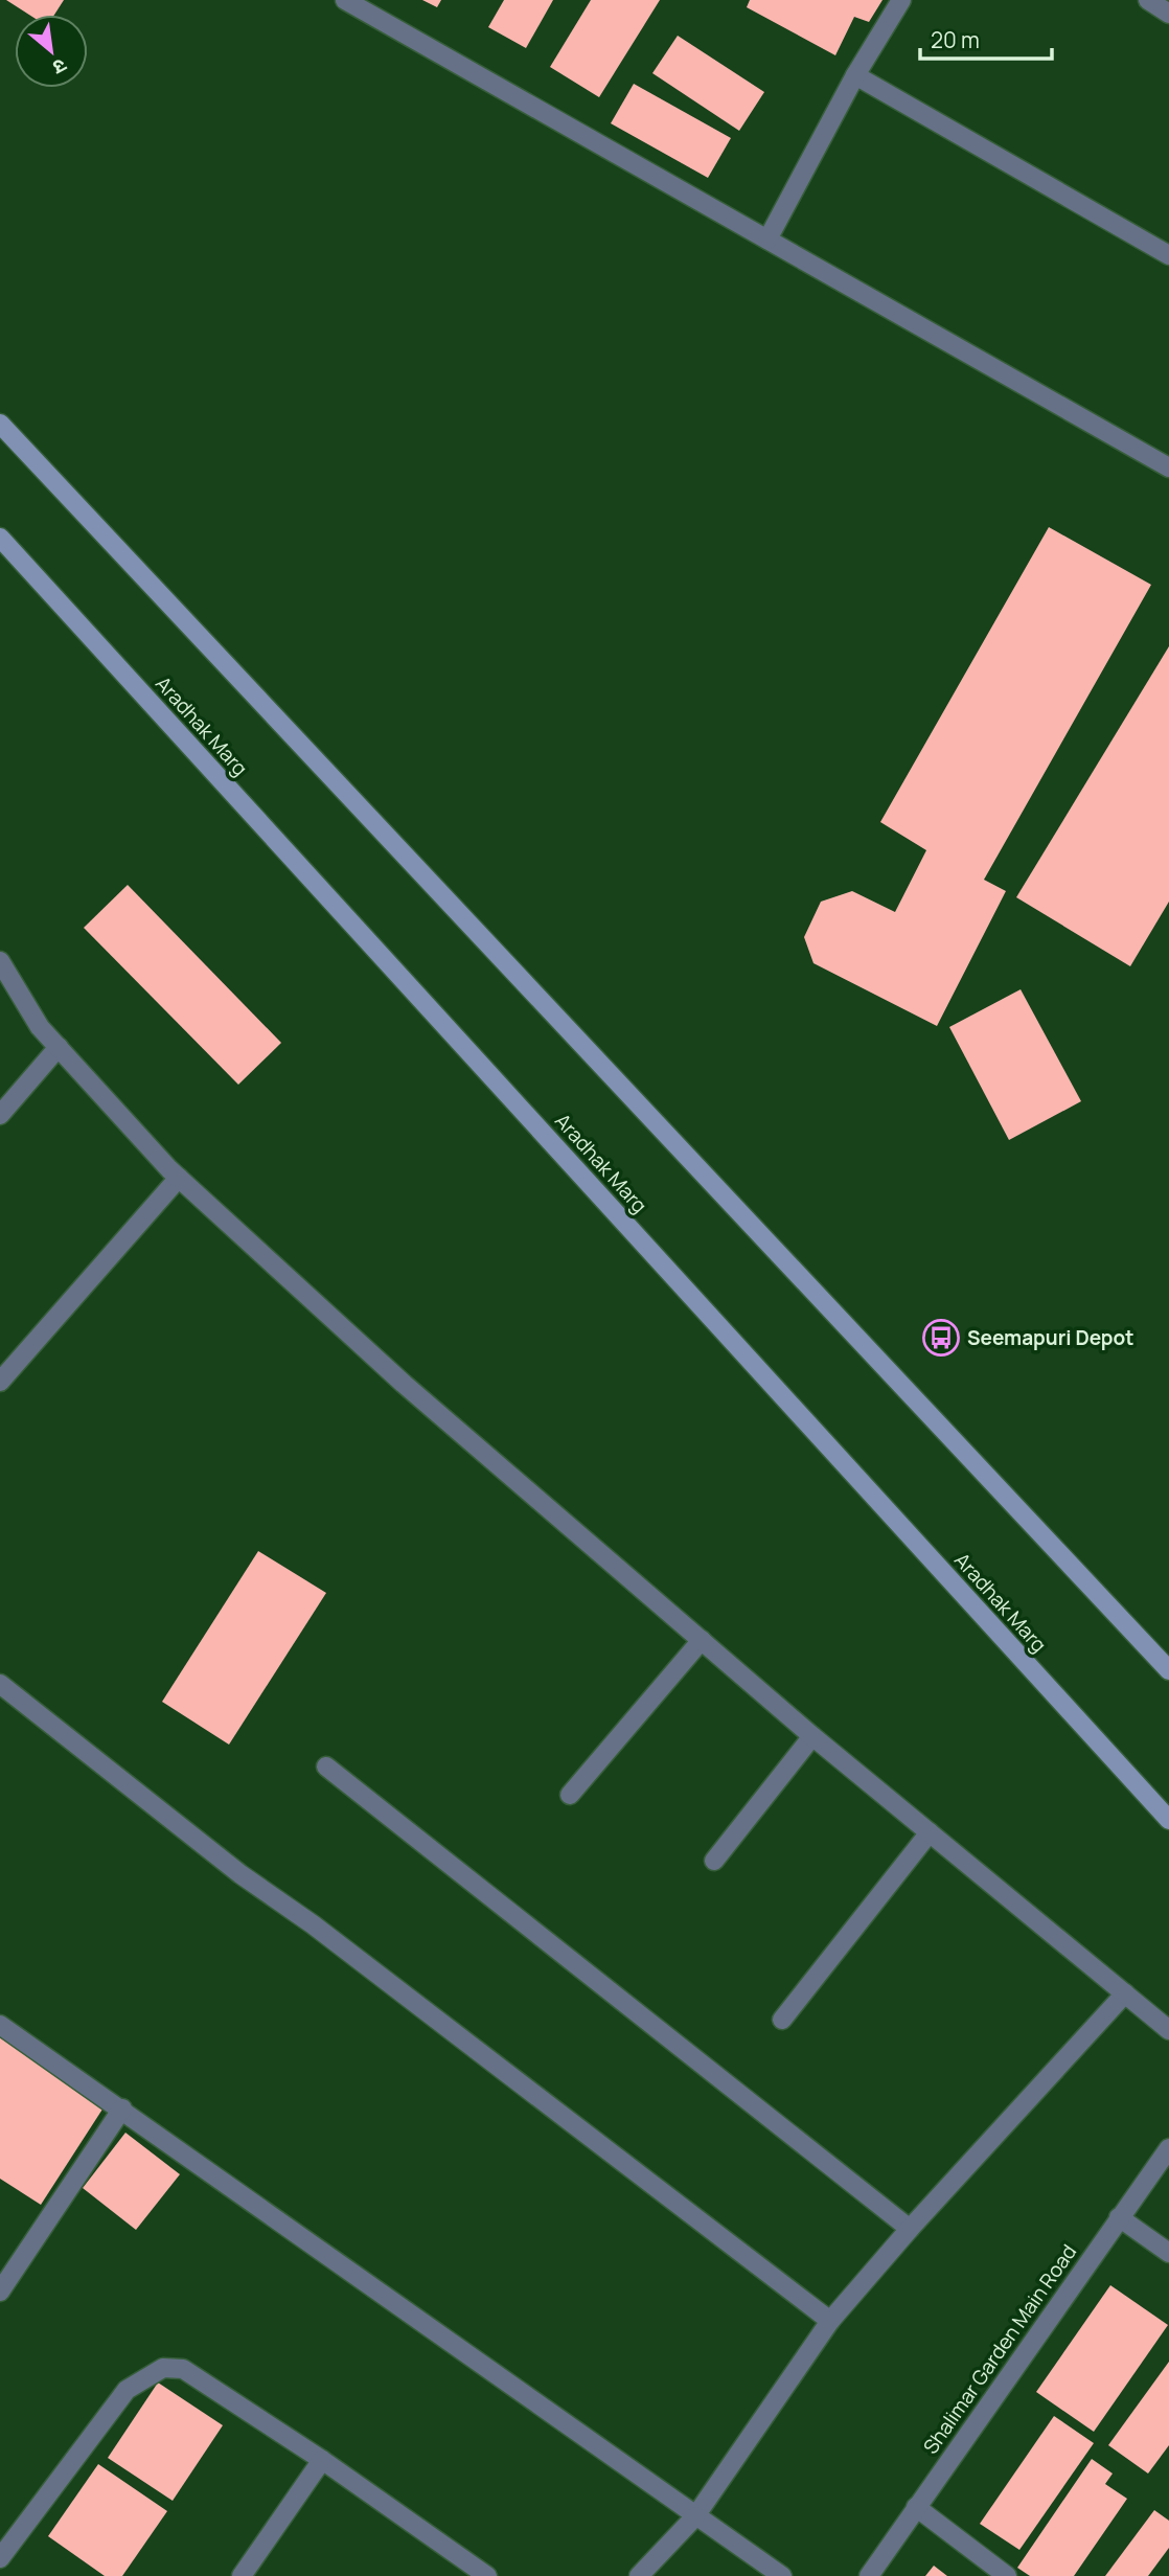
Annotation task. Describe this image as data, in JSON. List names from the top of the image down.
{
  "streets": {
    "main road": ["Aradhak Marg"],
    "street": ["Shalimar Garden Main Road"]
  },
  "places": {
    "bus stop": ["Seemapuri Depot"]
  },
  "scale_bar": "20 m",
  "north": "bottom right"
}
